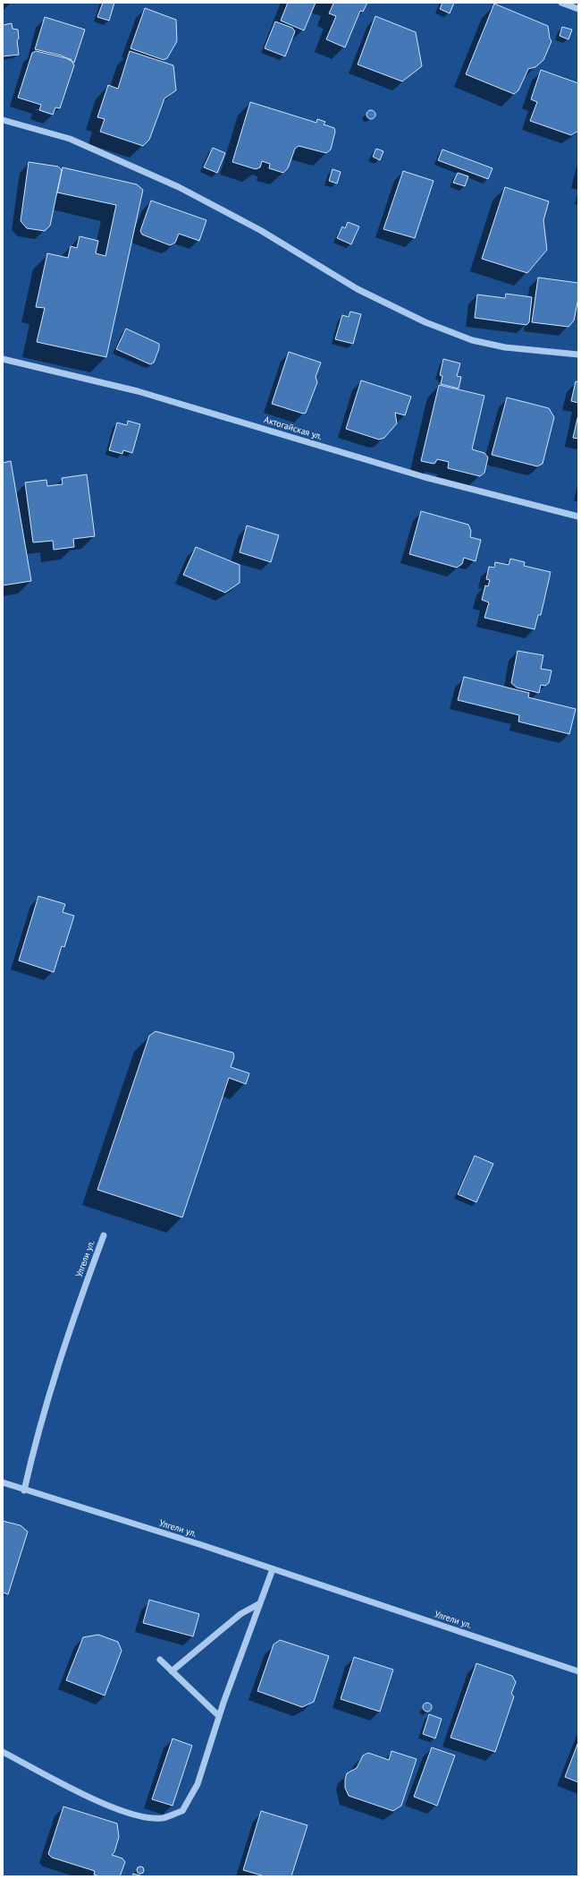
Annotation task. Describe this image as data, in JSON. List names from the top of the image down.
{
  "streets": {
    "street": ["Актогайская ул.", "Улгели ул."]
  }
}
